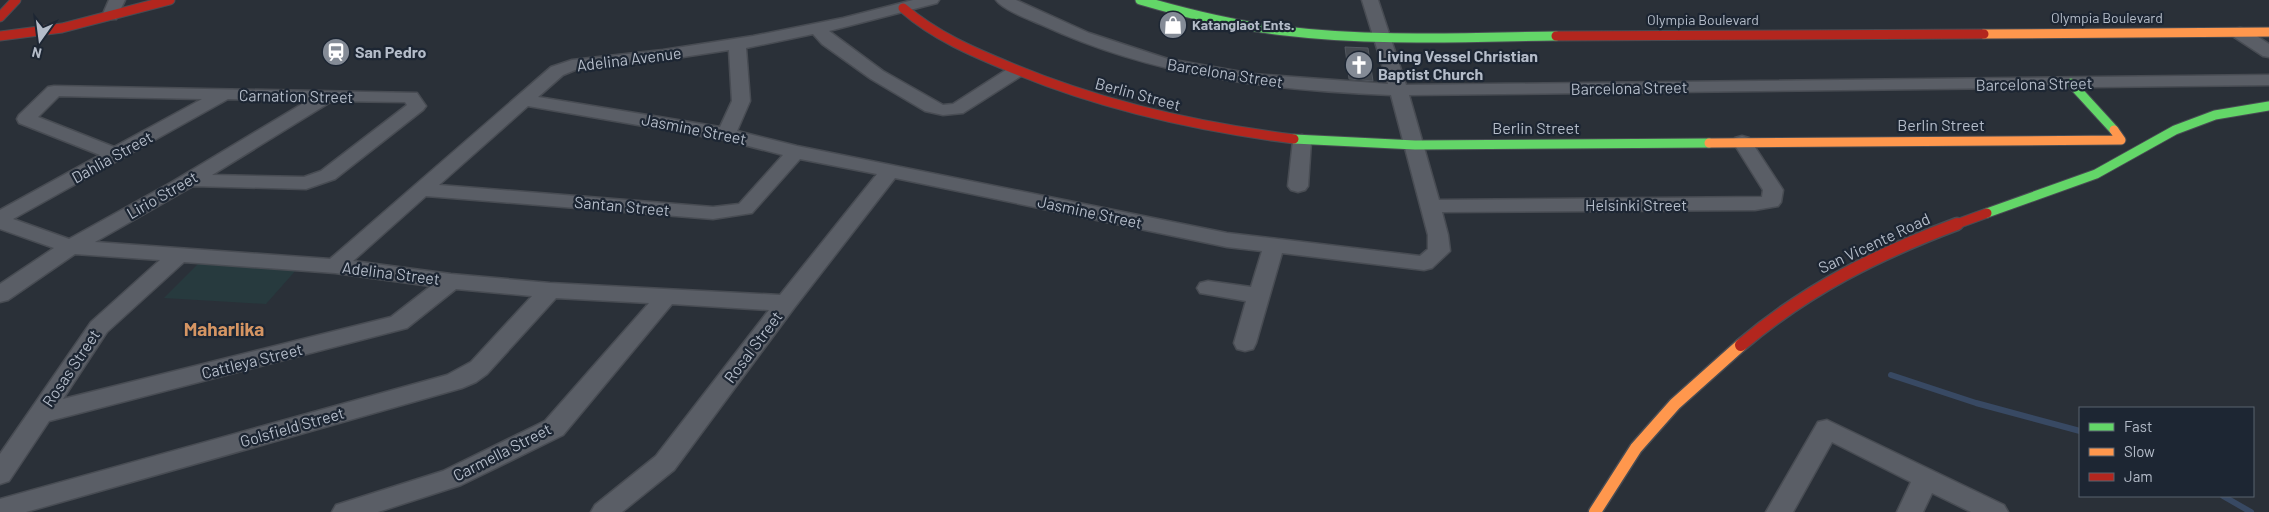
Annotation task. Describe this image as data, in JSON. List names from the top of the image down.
{
  "streets": {
    "main road": ["Olympia Boulevard", "Berlin Street", "San Vicente Road"],
    "street": [
      "Adelina Avenue",
      "Barcelona Street",
      "Carnation Street",
      "Jasmine Street",
      "Dahlia Street",
      "Lirio Street",
      "Helsinki Street",
      "Santan Street",
      "Adelina Street",
      "Rosal Street",
      "Cattleya Street",
      "Rosas Street",
      "Golsfield Street",
      "Carmella Street"
    ]
  },
  "crossings": [
    ["Olympia Boulevard", "Jasmine Street"],
    ["Adelina Avenue", "Berlin Street"],
    ["Adelina Avenue", "Jasmine Street"],
    ["Adelina Avenue", "Santan Street"],
    ["Adelina Avenue", "Adelina Street"],
    ["Barcelona Street", "Berlin Street"],
    ["Barcelona Street", "Jasmine Street"],
    ["Berlin Street", "Jasmine Street"],
    ["Berlin Street", "Helsinki Street"],
    ["Carnation Street", "Dahlia Street"],
    ["Carnation Street", "Lirio Street"],
    ["Jasmine Street", "Helsinki Street"],
    ["Jasmine Street", "Santan Street"],
    ["Jasmine Street", "Rosal Street"],
    ["Dahlia Street", "Adelina Street"],
    ["Lirio Street", "Adelina Street"],
    ["Adelina Street", "Rosal Street"],
    ["Adelina Street", "Cattleya Street"],
    ["Adelina Street", "Rosas Street"],
    ["Adelina Street", "Golsfield Street"],
    ["Adelina Street", "Carmella Street"],
    ["Cattleya Street", "Rosas Street"]
  ],
  "districts": ["Maharlika"],
  "places": {
    "shop": ["Katanglaot Ents."],
    "station": ["San Pedro"],
    "church": ["Living Vessel Christian Baptist Church"]
  },
  "legend": ["Fast", "Slow", "Jam"],
  "north": "bottom"
}
